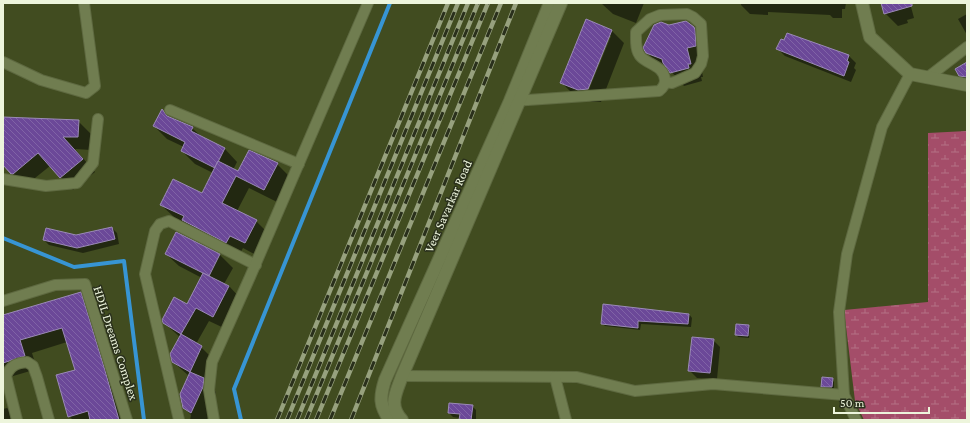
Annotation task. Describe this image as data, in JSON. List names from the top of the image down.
{
  "streets": {
    "street": ["Veer Savarkar Road", "HDIL Dreams Complex"]
  },
  "scale_bar": "50 m"
}
